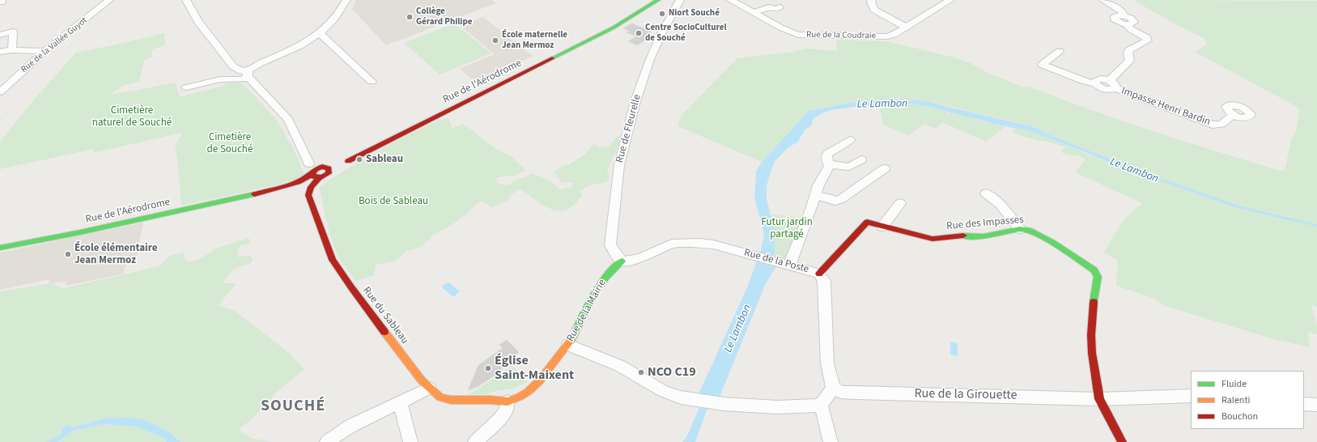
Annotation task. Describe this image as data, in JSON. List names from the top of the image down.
{
  "streets": {
    "street": [
      "Rue de la Coudraie",
      "Rue de la Vallée Guyot",
      "Rue de l'Aérodrome",
      "Impasse Henri Bardin",
      "Rue de Fleurelle",
      "Rue des Impasses",
      "Rue de la Poste",
      "Rue de la Mairie",
      "Rue du Sableau",
      "Rue de la Girouette"
    ]
  },
  "crossings": [
    ["Rue de l'Aérodrome", "Rue du Sableau"],
    ["Rue de Fleurelle", "Rue de la Poste"],
    ["Rue de Fleurelle", "Rue de la Mairie"],
    ["Rue des Impasses", "Rue de la Poste"],
    ["Rue des Impasses", "Rue de la Girouette"],
    ["Rue de la Poste", "Rue de la Mairie"],
    ["Rue de la Poste", "Rue de la Girouette"],
    ["Rue de la Mairie", "Rue du Sableau"]
  ],
  "districts": ["SOUCHÉ"],
  "water": ["Le Lambon"],
  "parks": [
    "Cimetière naturel de Souché",
    "Cimetière de Souché",
    "Bois de Sableau",
    "Futur jardin partagé"
  ],
  "places": [
    "Niort Souché",
    "Collège Gérard Philipe",
    "Centre SocioCulturel de Souché",
    "École maternelle Jean Mermoz",
    "Sableau",
    "École élémentaire Jean Mermoz",
    "Église Saint-Maixent",
    "NCO C19"
  ],
  "legend": ["Fluide", "Ralenti", "Bouchon"]
}
